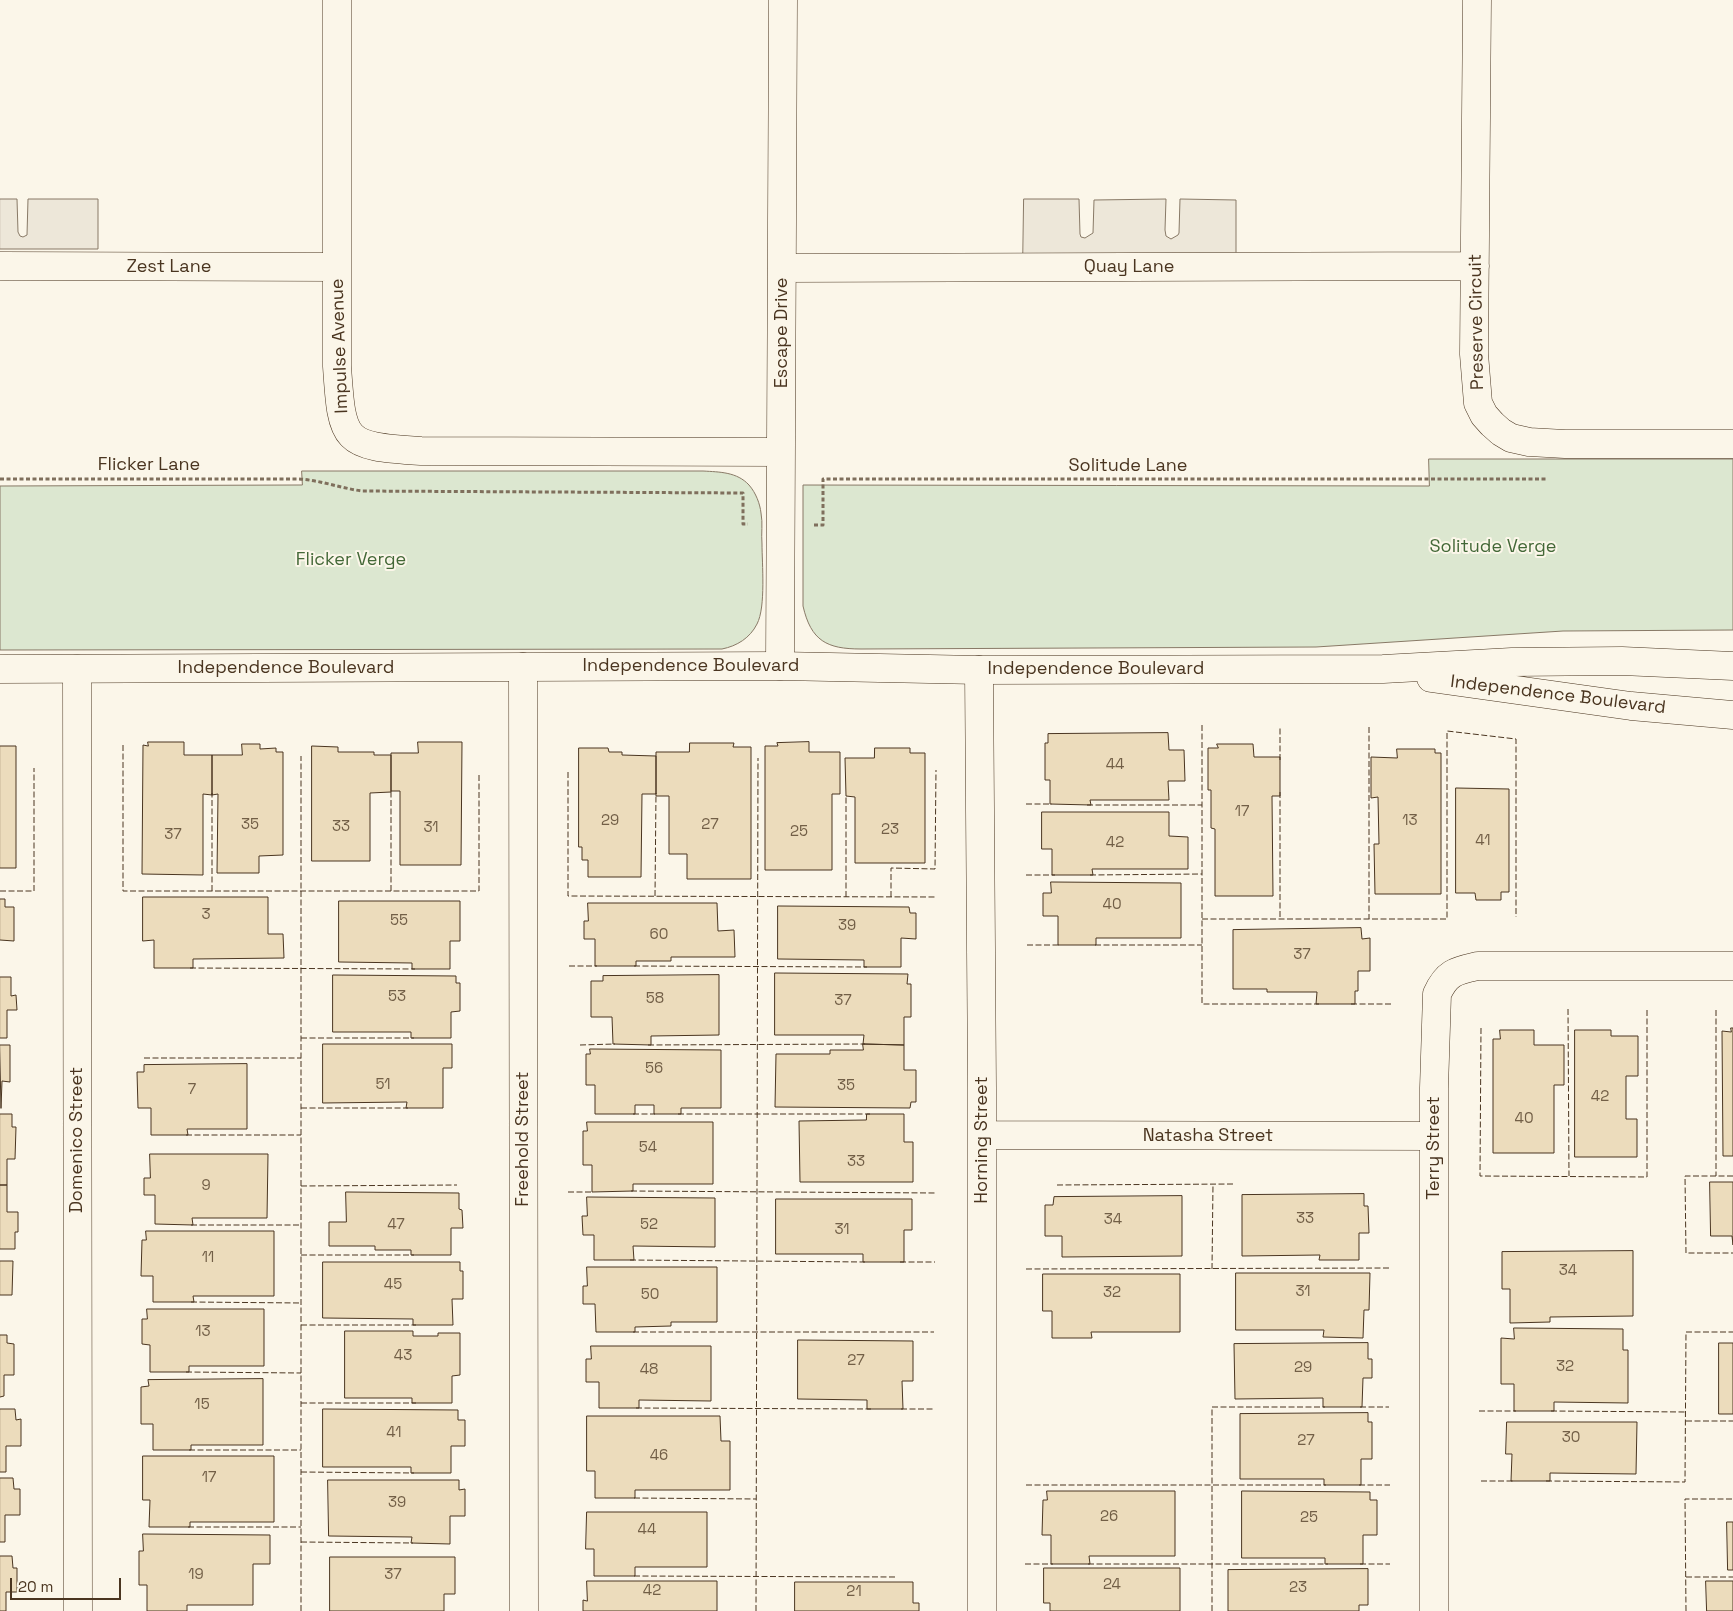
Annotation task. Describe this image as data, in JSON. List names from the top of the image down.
{
  "streets": {
    "street": [
      "Zest Lane",
      "Quay Lane",
      "Preserve Circuit",
      "Escape Drive",
      "Impulse Avenue",
      "Independence Boulevard",
      "Natasha Street",
      "Freehold Street",
      "Domenico Street",
      "Horning Street",
      "Terry Street"
    ],
    "path": ["Flicker Lane", "Solitude Lane"]
  },
  "crossings": [
    ["Zest Lane", "Impulse Avenue"],
    ["Quay Lane", "Preserve Circuit"],
    ["Quay Lane", "Escape Drive"],
    ["Escape Drive", "Impulse Avenue"],
    ["Escape Drive", "Independence Boulevard"],
    ["Independence Boulevard", "Freehold Street"],
    ["Independence Boulevard", "Domenico Street"],
    ["Independence Boulevard", "Horning Street"],
    ["Natasha Street", "Horning Street"],
    ["Natasha Street", "Terry Street"]
  ],
  "parks": ["Solitude Verge", "Flicker Verge"],
  "house_numbers": [
    "44",
    "17",
    "29",
    "13",
    "35",
    "27",
    "33",
    "31",
    "23",
    "25",
    "37",
    "41",
    "42",
    "40",
    "3",
    "55",
    "39",
    "60",
    "37",
    "53",
    "58",
    "37",
    "56",
    "51",
    "35",
    "7",
    "42",
    "40",
    "54",
    "33",
    "9",
    "33",
    "34",
    "47",
    "52",
    "31",
    "11",
    "34",
    "45",
    "31",
    "32",
    "50",
    "13",
    "43",
    "27",
    "32",
    "29",
    "48",
    "15",
    "41",
    "30",
    "27",
    "46",
    "17",
    "39",
    "26",
    "25",
    "44",
    "19",
    "37",
    "24",
    "23",
    "42",
    "21"
  ],
  "scale_bar": "20 m"
}
